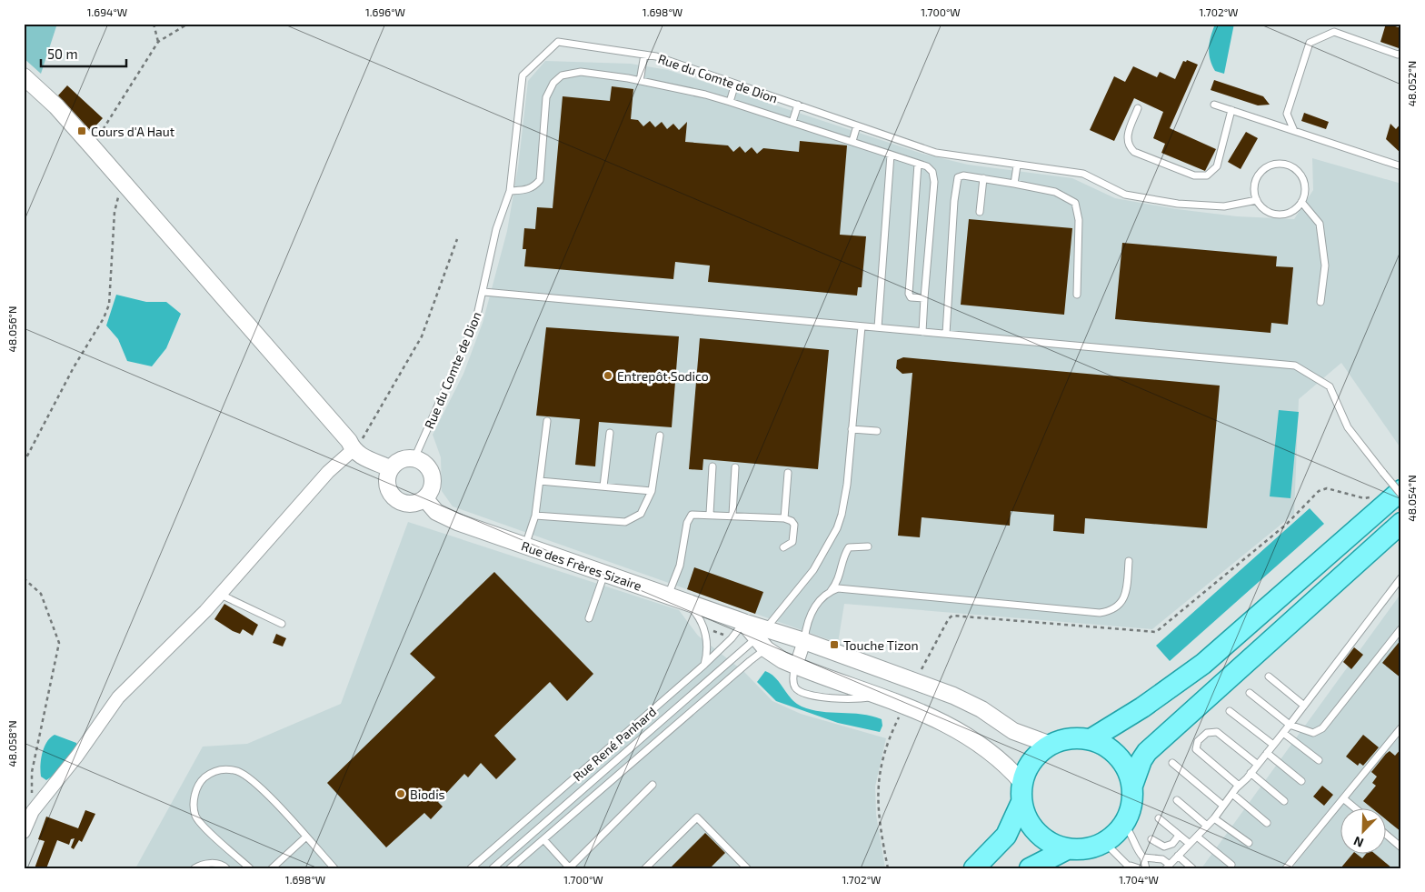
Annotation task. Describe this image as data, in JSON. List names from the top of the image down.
{
  "streets": {
    "street": ["Rue des Frères Sizaire"],
    "lane": ["Rue du Comte de Dion", "Rue René Panhard"]
  },
  "crossings": [
    ["Rue du Comte de Dion", "Rue des Frères Sizaire"],
    ["Rue des Frères Sizaire", "Rue René Panhard"]
  ],
  "places": {
    "transit": ["Cours d'A Haut", "Touche Tizon"],
    "other": ["Entrepôt Sodico", "Biodis"]
  },
  "scale_bar": "50 m",
  "north": "bottom left",
  "coordinates": [
    "1.694°W",
    "1.696°W",
    "1.698°W",
    "1.700°W",
    "1.702°W",
    "48.052°N",
    "48.056°N",
    "48.054°N",
    "48.058°N",
    "1.704°W"
  ]
}
